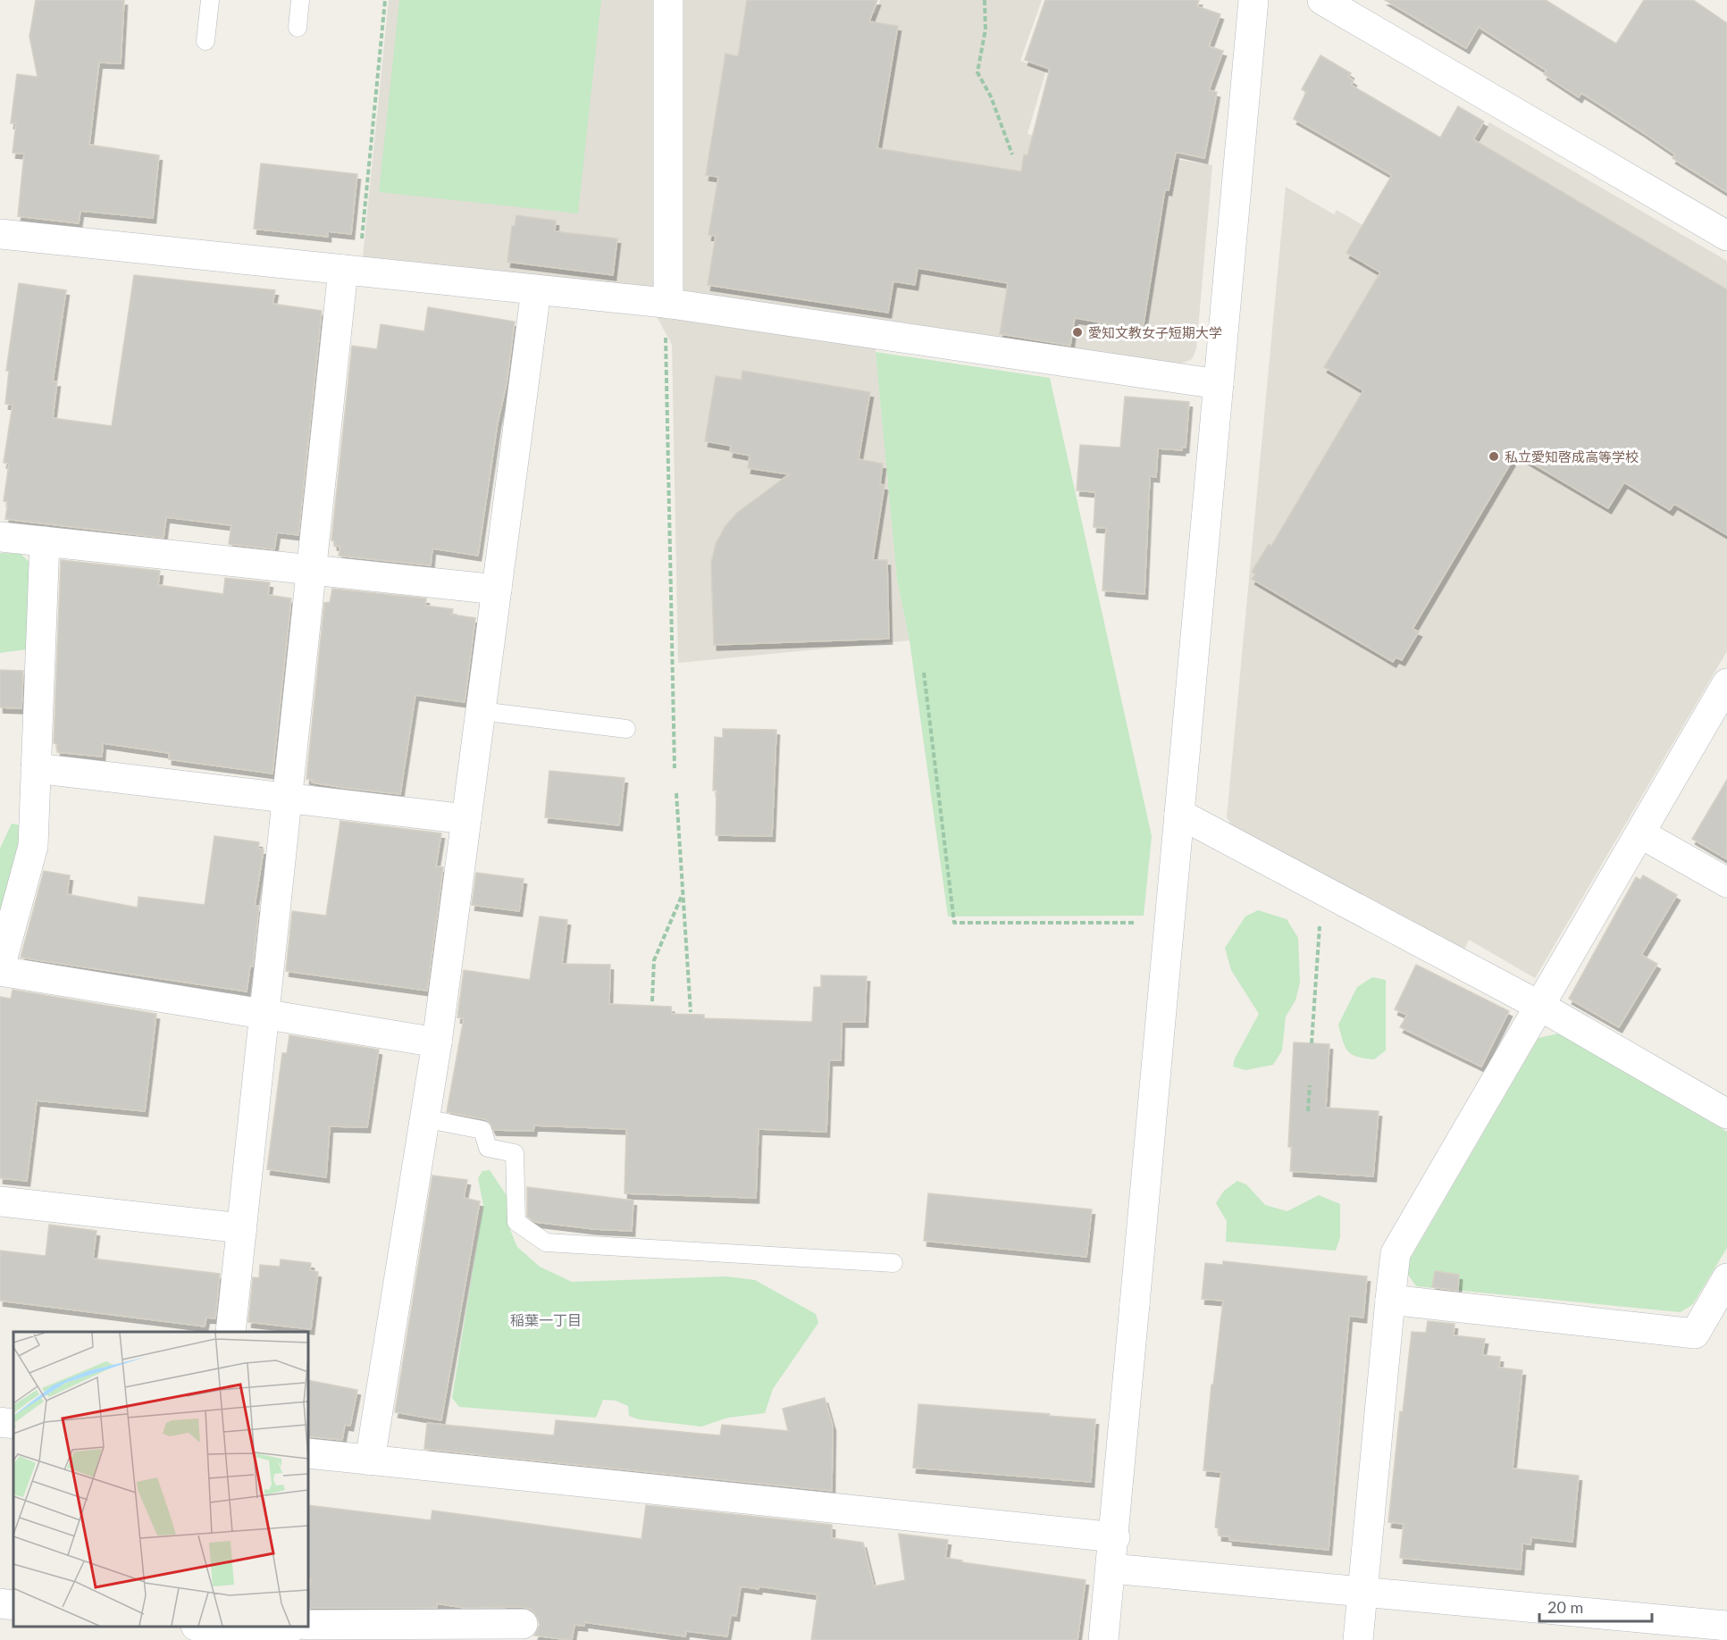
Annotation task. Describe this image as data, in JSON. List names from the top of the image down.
{
  "districts": ["稲葉一丁目"],
  "places": ["愛知文教女子短期大学", "私立愛知啓成高等学校"],
  "scale_bar": "20 m"
}
